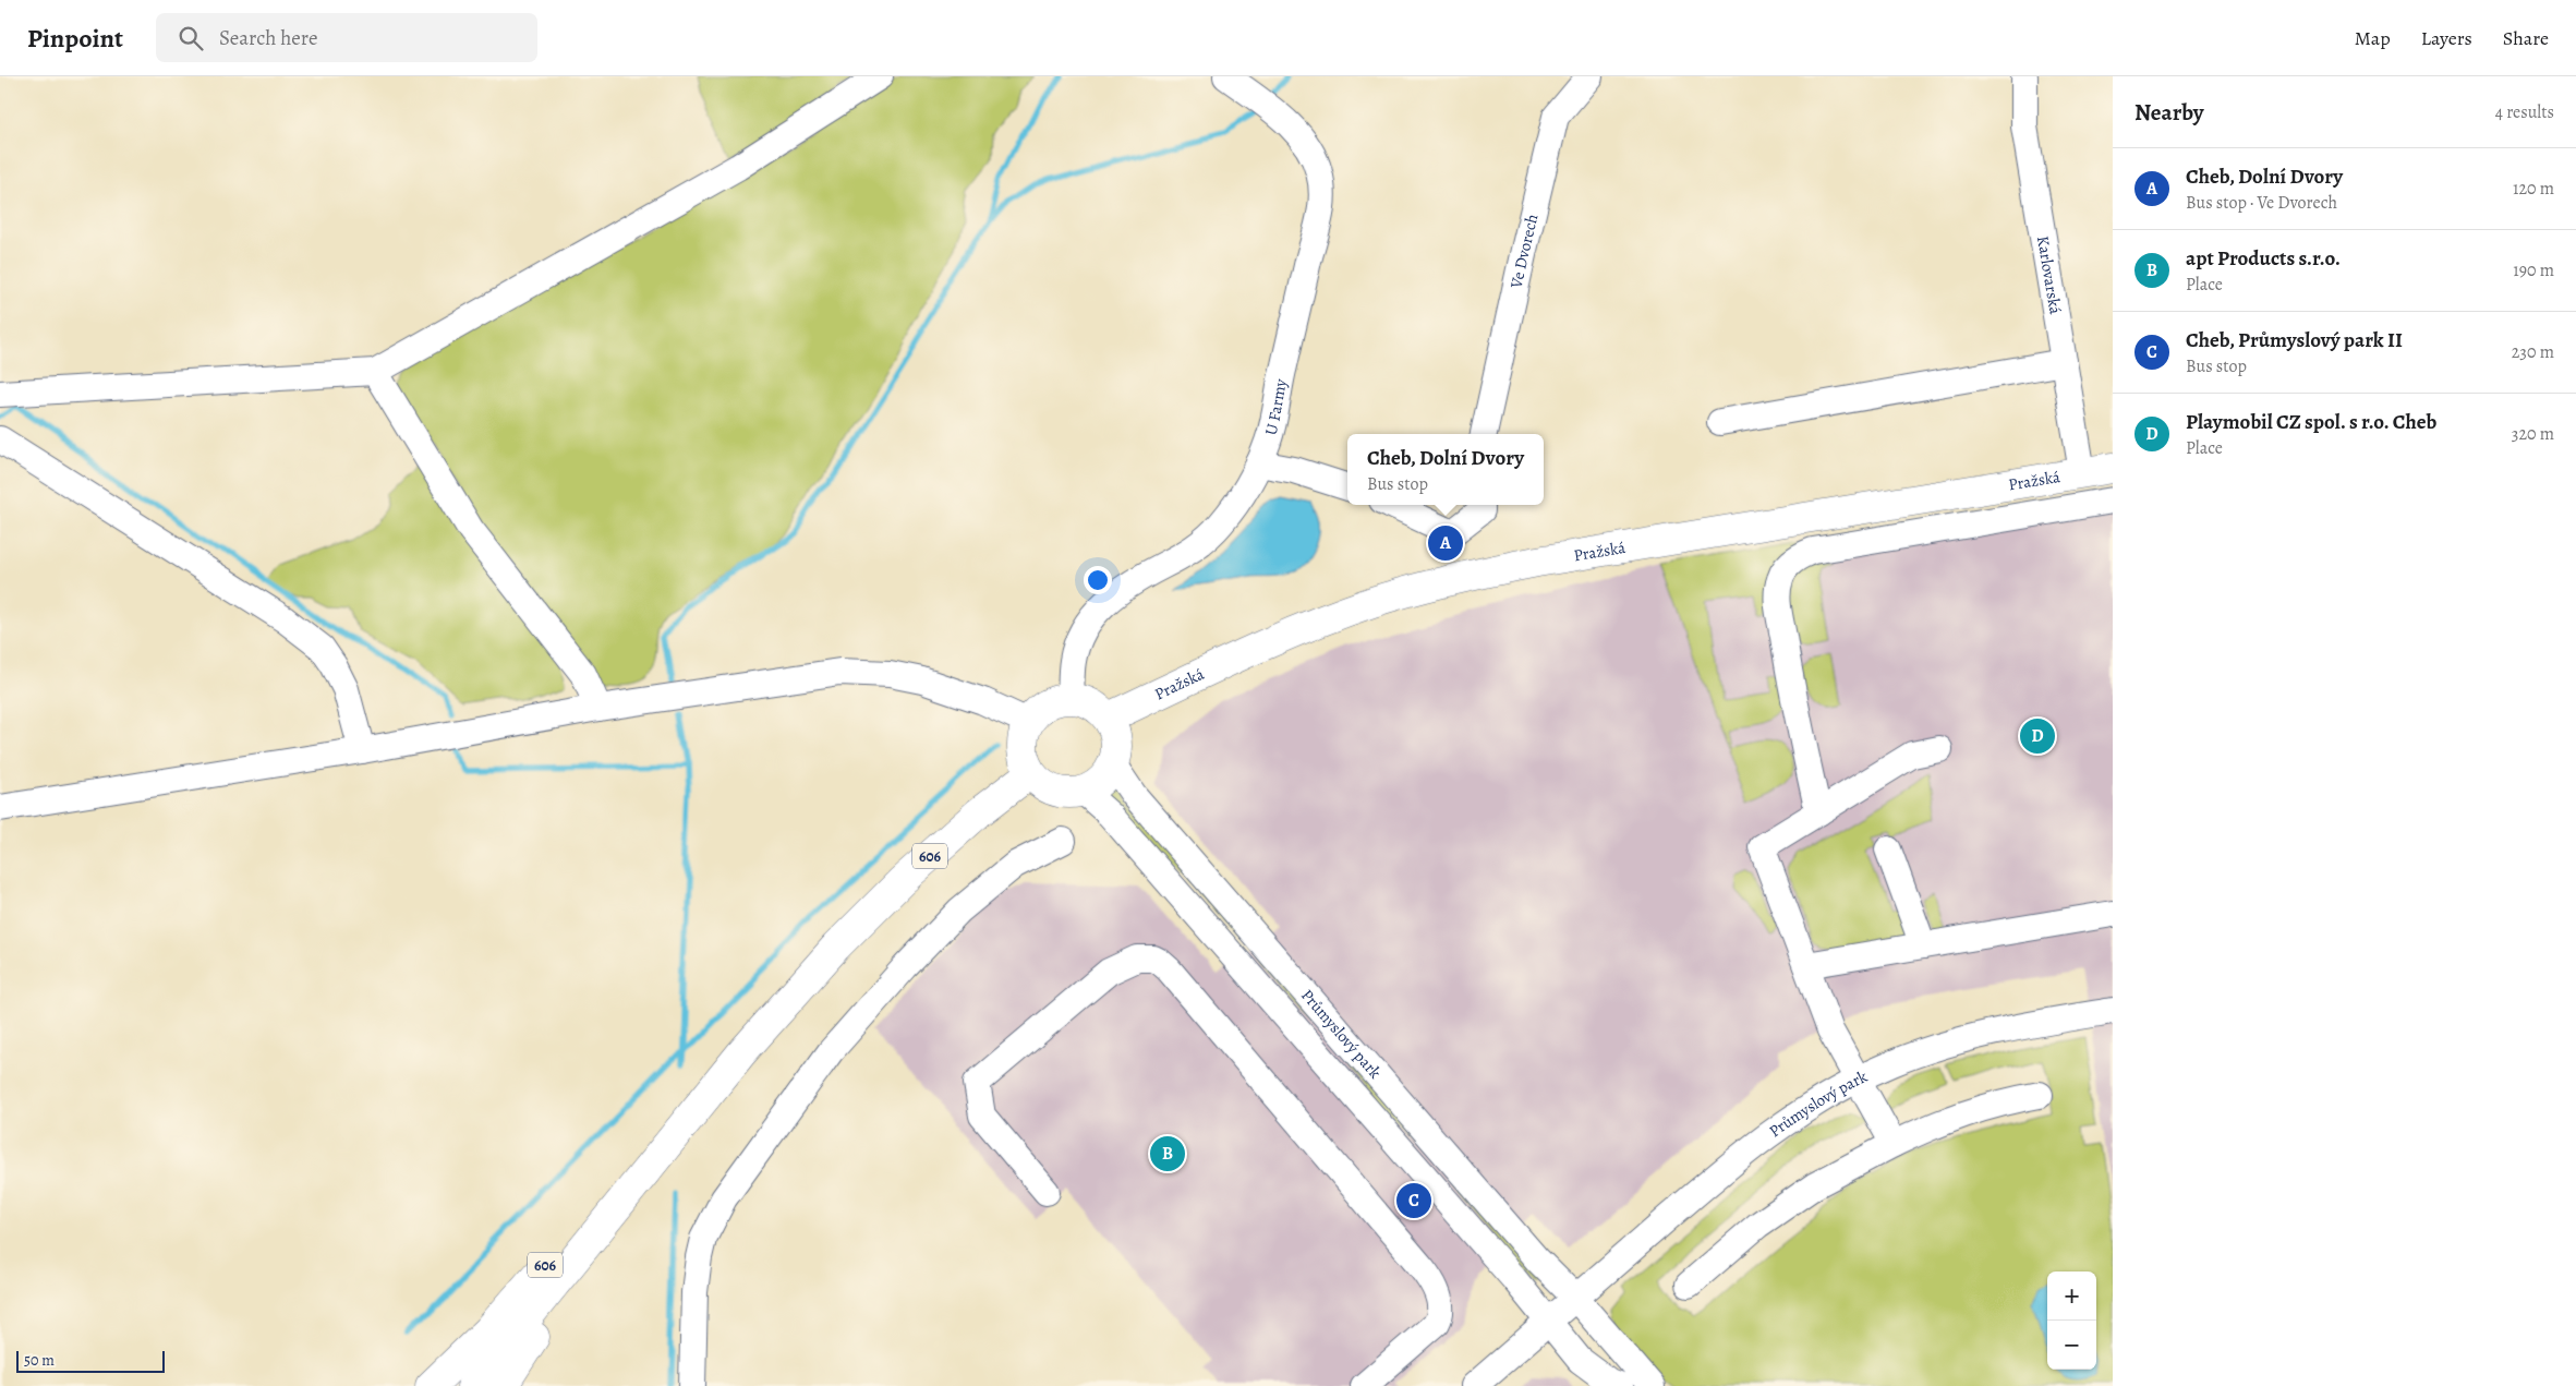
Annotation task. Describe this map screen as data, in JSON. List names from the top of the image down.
{
  "streets": {
    "main road": ["Pražská", "606"],
    "street": [
      "Ve Dvorech",
      "Karlovarská",
      "U Farmy",
      "Průmyslový park"
    ]
  },
  "crossings": [
    ["Karlovarská", "Pražská"],
    ["U Farmy", "Pražská"],
    ["U Farmy", "606"],
    ["U Farmy", "Průmyslový park"],
    ["Pražská", "606"],
    ["Pražská", "Průmyslový park"],
    ["606", "Průmyslový park"]
  ],
  "scale_bar": "50 m",
  "page": {
    "header": "Pinpoint",
    "search": "Search here",
    "nav": ["Map", "Layers", "Share"],
    "heading": ["Nearby", "4 results"],
    "list": [
      {
        "mark": "A",
        "name": "Cheb, Dolní Dvory",
        "note": "Bus stop · Ve Dvorech",
        "value": "120 m"
      },
      {
        "mark": "B",
        "name": "apt Products s.r.o.",
        "note": "Place",
        "value": "190 m"
      },
      {
        "mark": "C",
        "name": "Cheb, Průmyslový park II",
        "note": "Bus stop",
        "value": "230 m"
      },
      {
        "mark": "D",
        "name": "Playmobil CZ spol. s r.o. Cheb",
        "note": "Place",
        "value": "320 m"
      }
    ],
    "popup": ["Cheb, Dolní Dvory", "Bus stop"],
    "pins": [
      "A",
      "D",
      "B",
      "C"
    ],
    "map_buttons": ["+", "−"],
    "scale": "50 m"
  }
}
